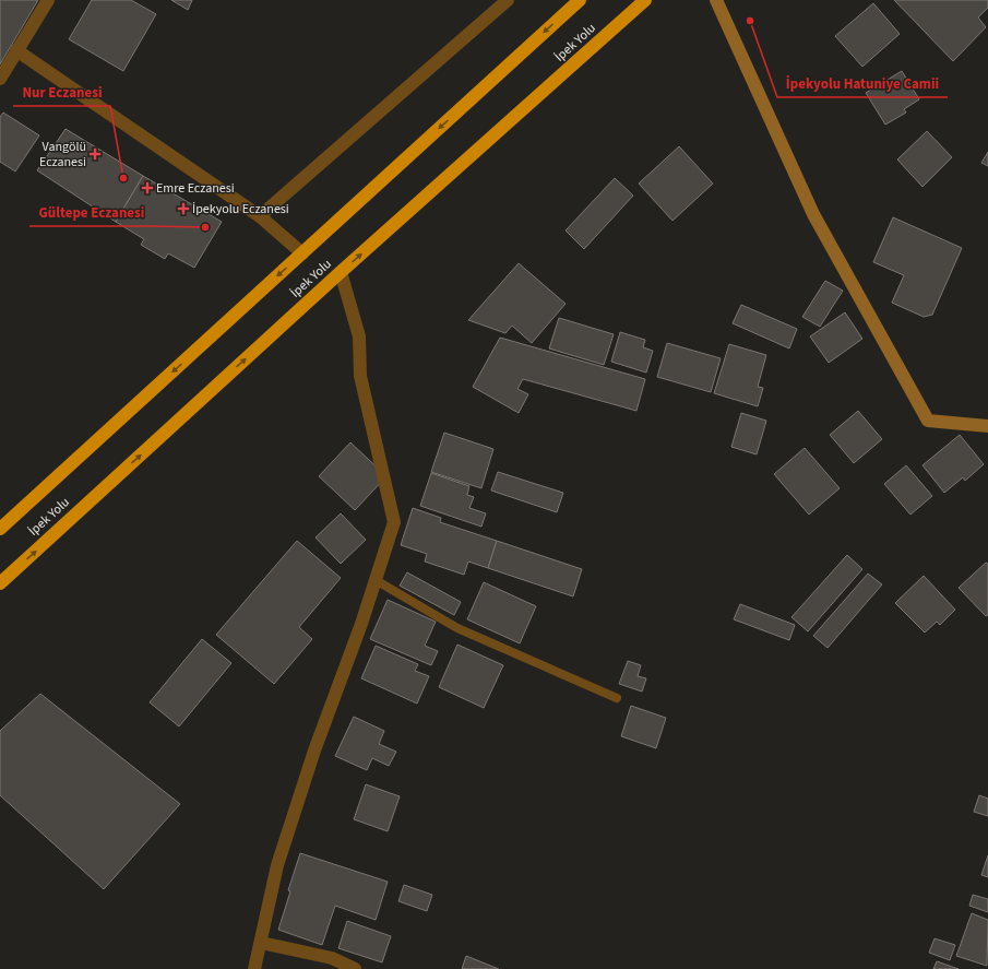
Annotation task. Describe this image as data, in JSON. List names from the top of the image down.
{
  "streets": {
    "highway": ["İpek Yolu"]
  },
  "places": {
    "other": ["İpekyolu Hatuniye Camii", "Nur Eczanesi", "Gültepe Eczanesi"],
    "health": ["Vangölü Eczanesi", "Emre Eczanesi", "İpekyolu Eczanesi"]
  }
}
